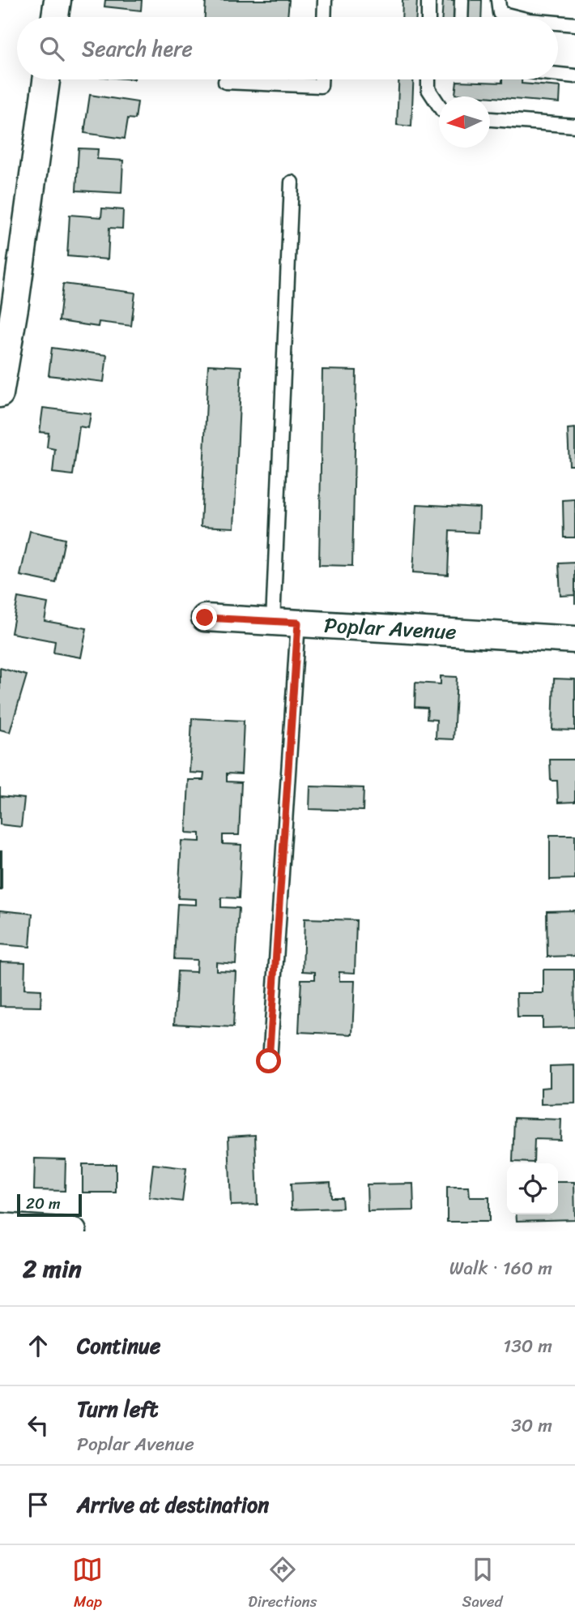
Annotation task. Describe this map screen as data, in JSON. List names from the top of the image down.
{
  "streets": {
    "street": ["Poplar Avenue"]
  },
  "scale_bar": "20 m",
  "north": "left",
  "page": {
    "search": "Search here",
    "scale": "20 m",
    "heading": ["2 min", "Walk · 160 m"],
    "list": [
      ["Continue", "130 m"],
      ["Turn left", "Poplar Avenue", "30 m"],
      "Arrive at destination"
    ],
    "nav": ["Map", "Directions", "Saved"]
  }
}
